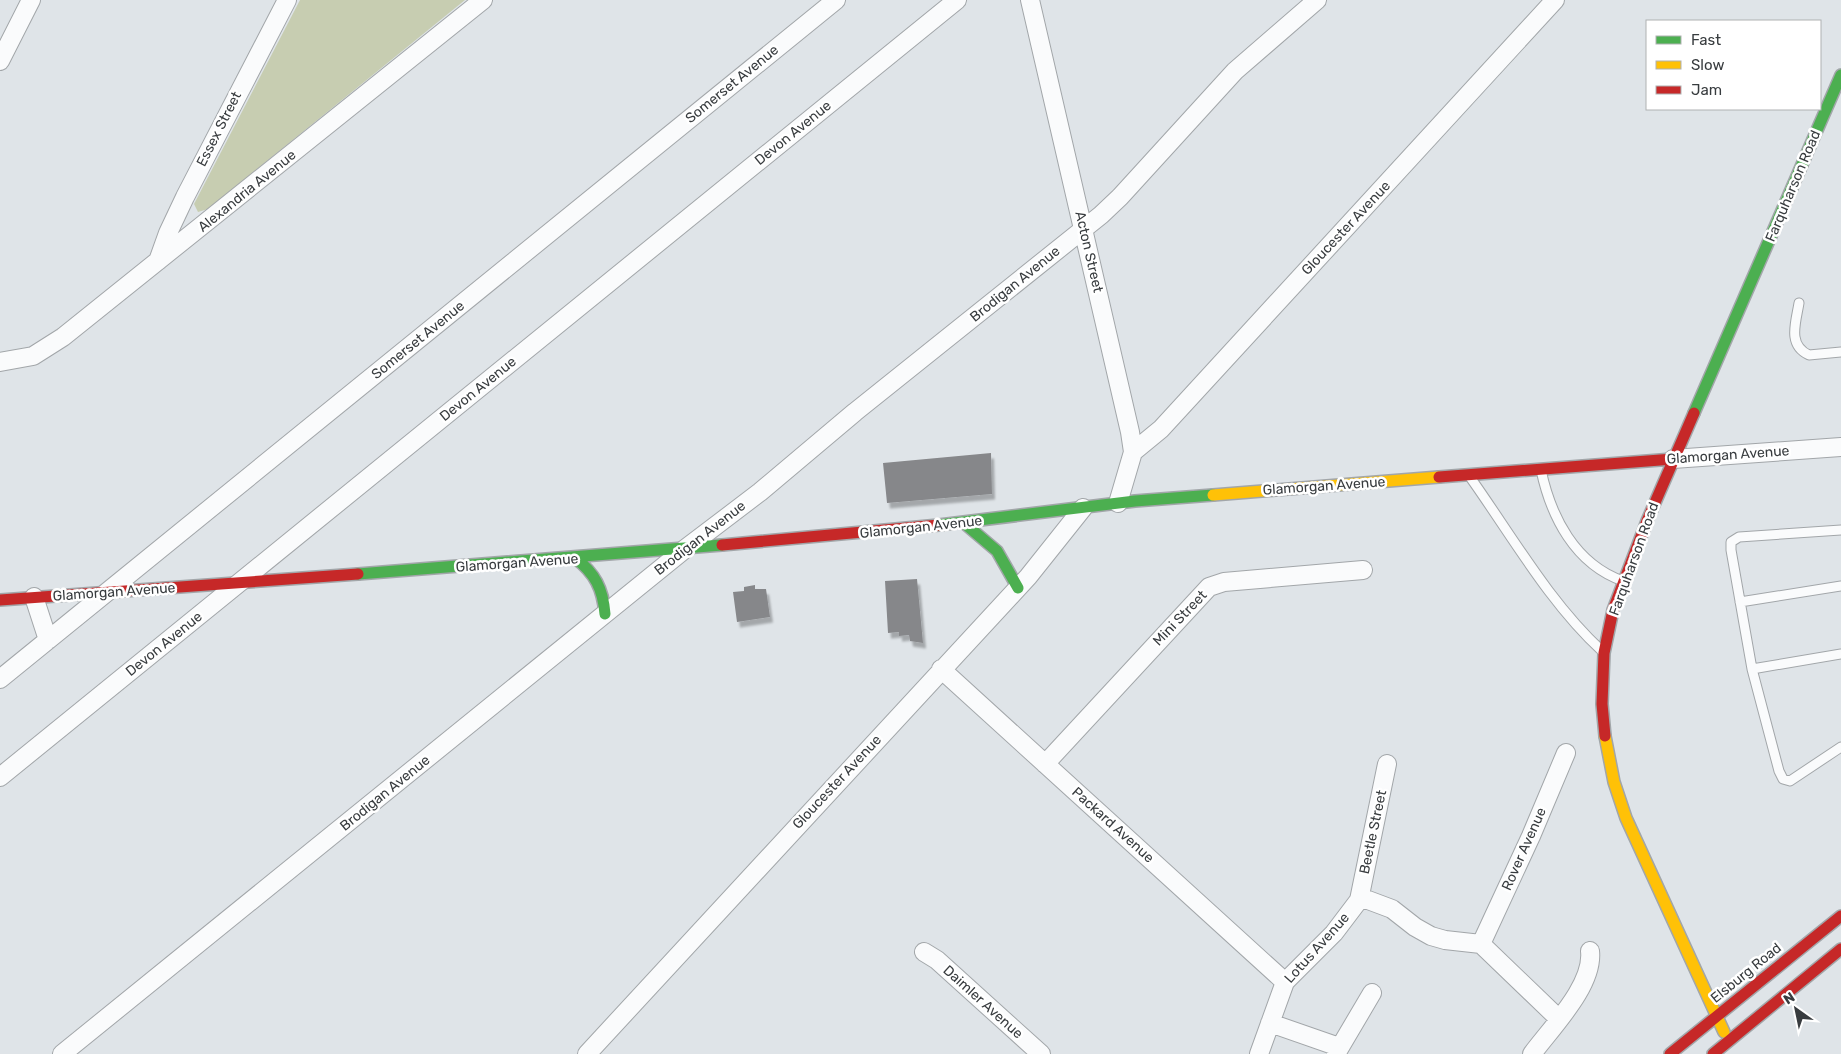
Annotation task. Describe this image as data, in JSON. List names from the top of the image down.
{
  "streets": {
    "street": [
      "Somerset Avenue",
      "Essex Street",
      "Devon Avenue",
      "Farquharson Road",
      "Alexandria Avenue",
      "Gloucester Avenue",
      "Acton Street",
      "Brodigan Avenue",
      "Glamorgan Avenue",
      "Mini Street",
      "Packard Avenue",
      "Beetle Street",
      "Rover Avenue",
      "Lotus Avenue",
      "Elsburg Road",
      "Daimler Avenue"
    ]
  },
  "crossings": [
    ["Somerset Avenue", "Glamorgan Avenue"],
    ["Essex Street", "Alexandria Avenue"],
    ["Devon Avenue", "Glamorgan Avenue"],
    ["Farquharson Road", "Glamorgan Avenue"],
    ["Farquharson Road", "Elsburg Road"],
    ["Gloucester Avenue", "Acton Street"],
    ["Gloucester Avenue", "Glamorgan Avenue"],
    ["Gloucester Avenue", "Packard Avenue"],
    ["Acton Street", "Brodigan Avenue"],
    ["Brodigan Avenue", "Glamorgan Avenue"],
    ["Mini Street", "Packard Avenue"],
    ["Packard Avenue", "Lotus Avenue"],
    ["Beetle Street", "Lotus Avenue"]
  ],
  "legend": ["Fast", "Slow", "Jam"],
  "north": "top left"
}
